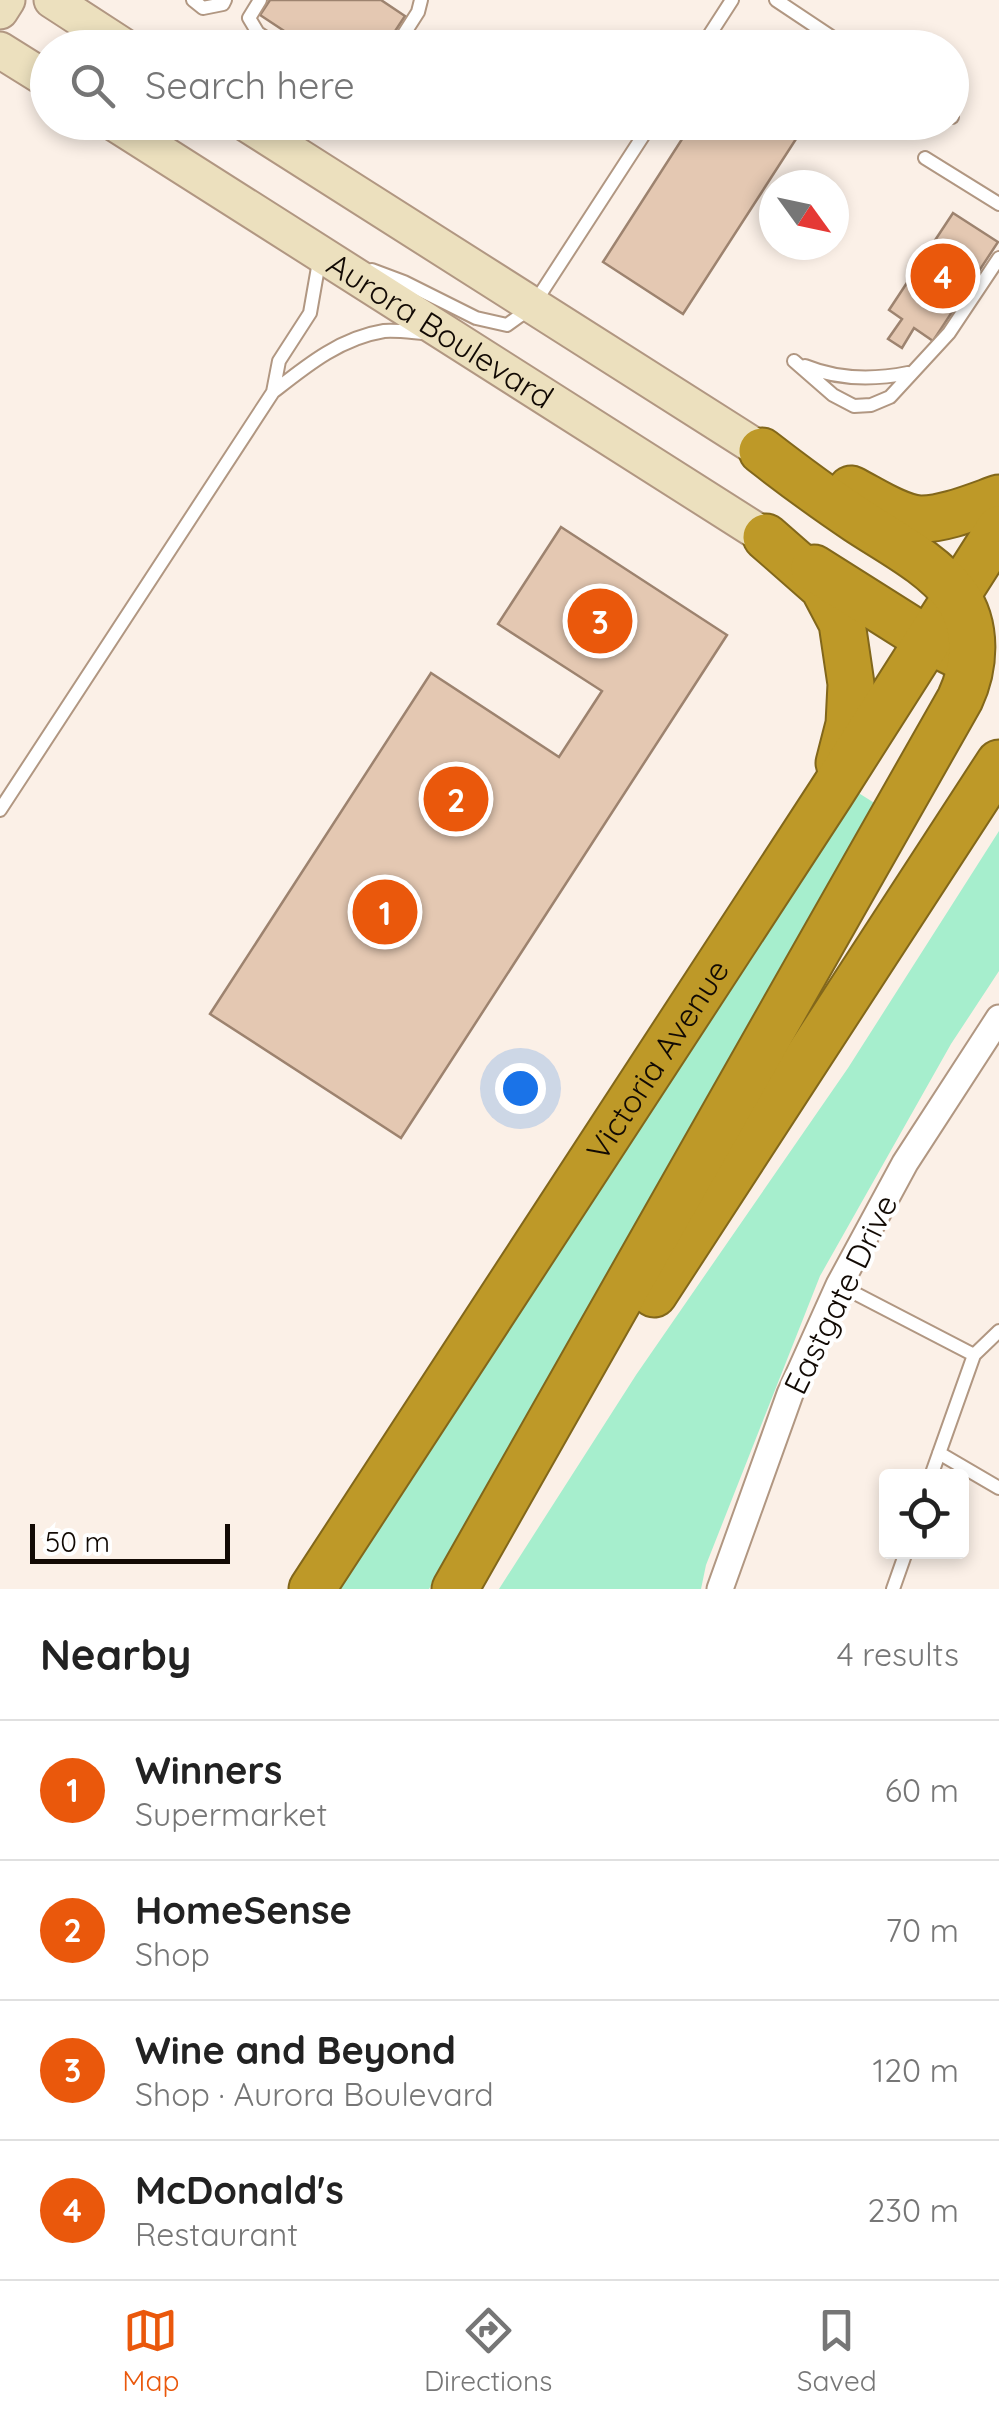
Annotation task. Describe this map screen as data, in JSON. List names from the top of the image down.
{
  "streets": {
    "highway": ["Victoria Avenue"],
    "street": ["Aurora Boulevard", "Eastgate Drive"]
  },
  "scale_bar": "50 m",
  "north": "bottom right",
  "page": {
    "search": "Search here",
    "pins": [
      "4",
      "3",
      "2",
      "1"
    ],
    "scale": "50 m",
    "heading": ["Nearby", "4 results"],
    "list": [
      {
        "mark": "1",
        "name": "Winners",
        "note": "Supermarket",
        "value": "60 m"
      },
      {
        "mark": "2",
        "name": "HomeSense",
        "note": "Shop",
        "value": "70 m"
      },
      {
        "mark": "3",
        "name": "Wine and Beyond",
        "note": "Shop · Aurora Boulevard",
        "value": "120 m"
      },
      {
        "mark": "4",
        "name": "McDonald's",
        "note": "Restaurant",
        "value": "230 m"
      }
    ],
    "nav": ["Map", "Directions", "Saved"]
  }
}
